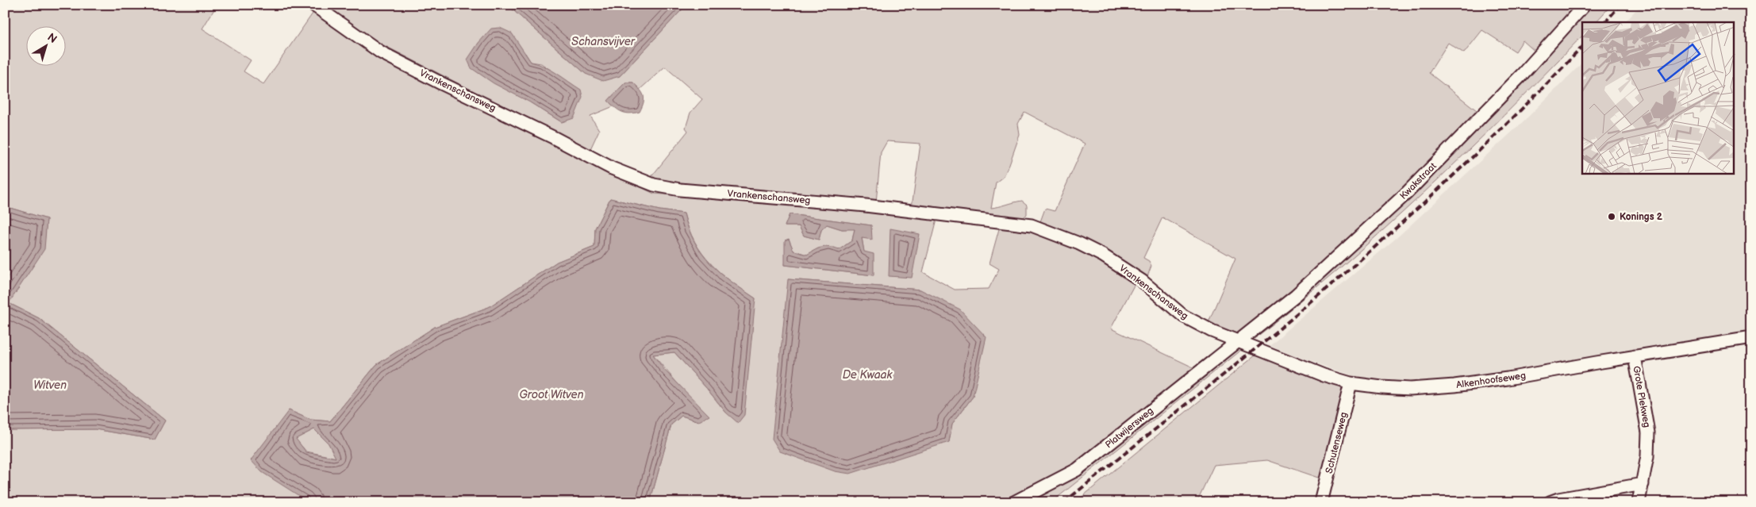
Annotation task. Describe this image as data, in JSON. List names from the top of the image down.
{
  "streets": {
    "street": [
      "Vrankenschansweg",
      "Kwakstraat",
      "Alkenhoofseweg",
      "Grote Plekweg",
      "Platwijersweg",
      "Schutenseweg"
    ]
  },
  "crossings": [
    ["Vrankenschansweg", "Kwakstraat"],
    ["Vrankenschansweg", "Alkenhoofseweg"],
    ["Vrankenschansweg", "Platwijersweg"],
    ["Kwakstraat", "Alkenhoofseweg"],
    ["Kwakstraat", "Platwijersweg"],
    ["Alkenhoofseweg", "Grote Plekweg"],
    ["Alkenhoofseweg", "Platwijersweg"],
    ["Alkenhoofseweg", "Schutenseweg"]
  ],
  "water": [
    "Schansvijver",
    "De Kwaak",
    "Witven",
    "Groot Witven"
  ],
  "places": ["Konings 2"],
  "north": "top right"
}
